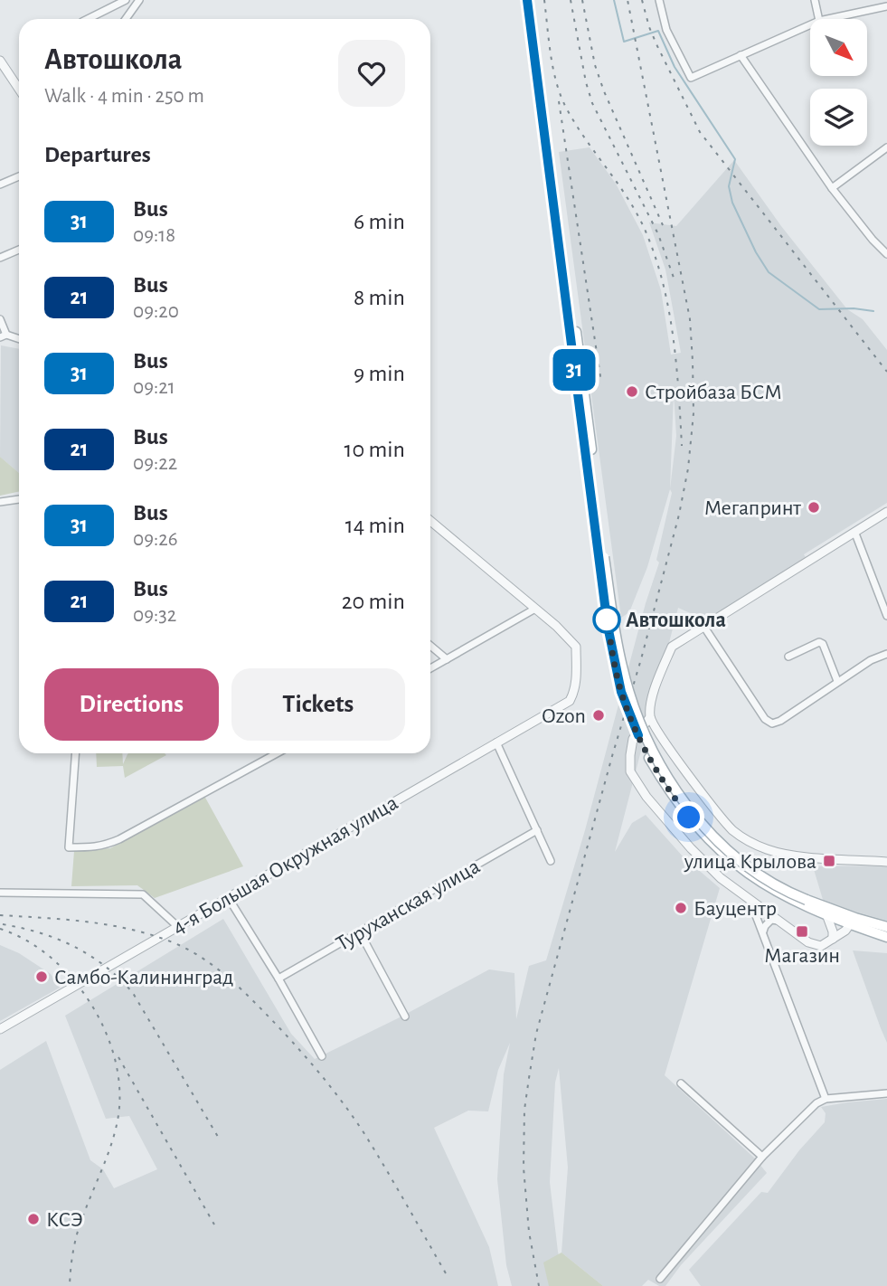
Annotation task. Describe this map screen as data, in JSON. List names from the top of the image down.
{
  "streets": {
    "street": ["4-я Большая Окружная улица", "Туруханская улица"]
  },
  "places": {
    "other": [
      "Стройбаза БСМ",
      "Мегапринт",
      "Автошкола",
      "Ozon",
      "Бауцентр",
      "Самбо-Калининград",
      "КСЭ"
    ],
    "transit": ["улица Крылова", "Магазин"]
  },
  "lines": ["bus line 31"],
  "north": "bottom right",
  "page": {
    "on_map": "31",
    "heading": [
      ["Автошкола", "Walk · 4 min · 250 m"],
      "Departures"
    ],
    "list": [
      {
        "mark": "31",
        "name": "Bus",
        "note": "09:18",
        "value": "6 min"
      },
      {
        "mark": "21",
        "name": "Bus",
        "note": "09:20",
        "value": "8 min"
      },
      {
        "mark": "31",
        "name": "Bus",
        "note": "09:21",
        "value": "9 min"
      },
      {
        "mark": "21",
        "name": "Bus",
        "note": "09:22",
        "value": "10 min"
      },
      {
        "mark": "31",
        "name": "Bus",
        "note": "09:26",
        "value": "14 min"
      },
      {
        "mark": "21",
        "name": "Bus",
        "note": "09:32",
        "value": "20 min"
      }
    ],
    "buttons": ["Directions", "Tickets"]
  }
}
